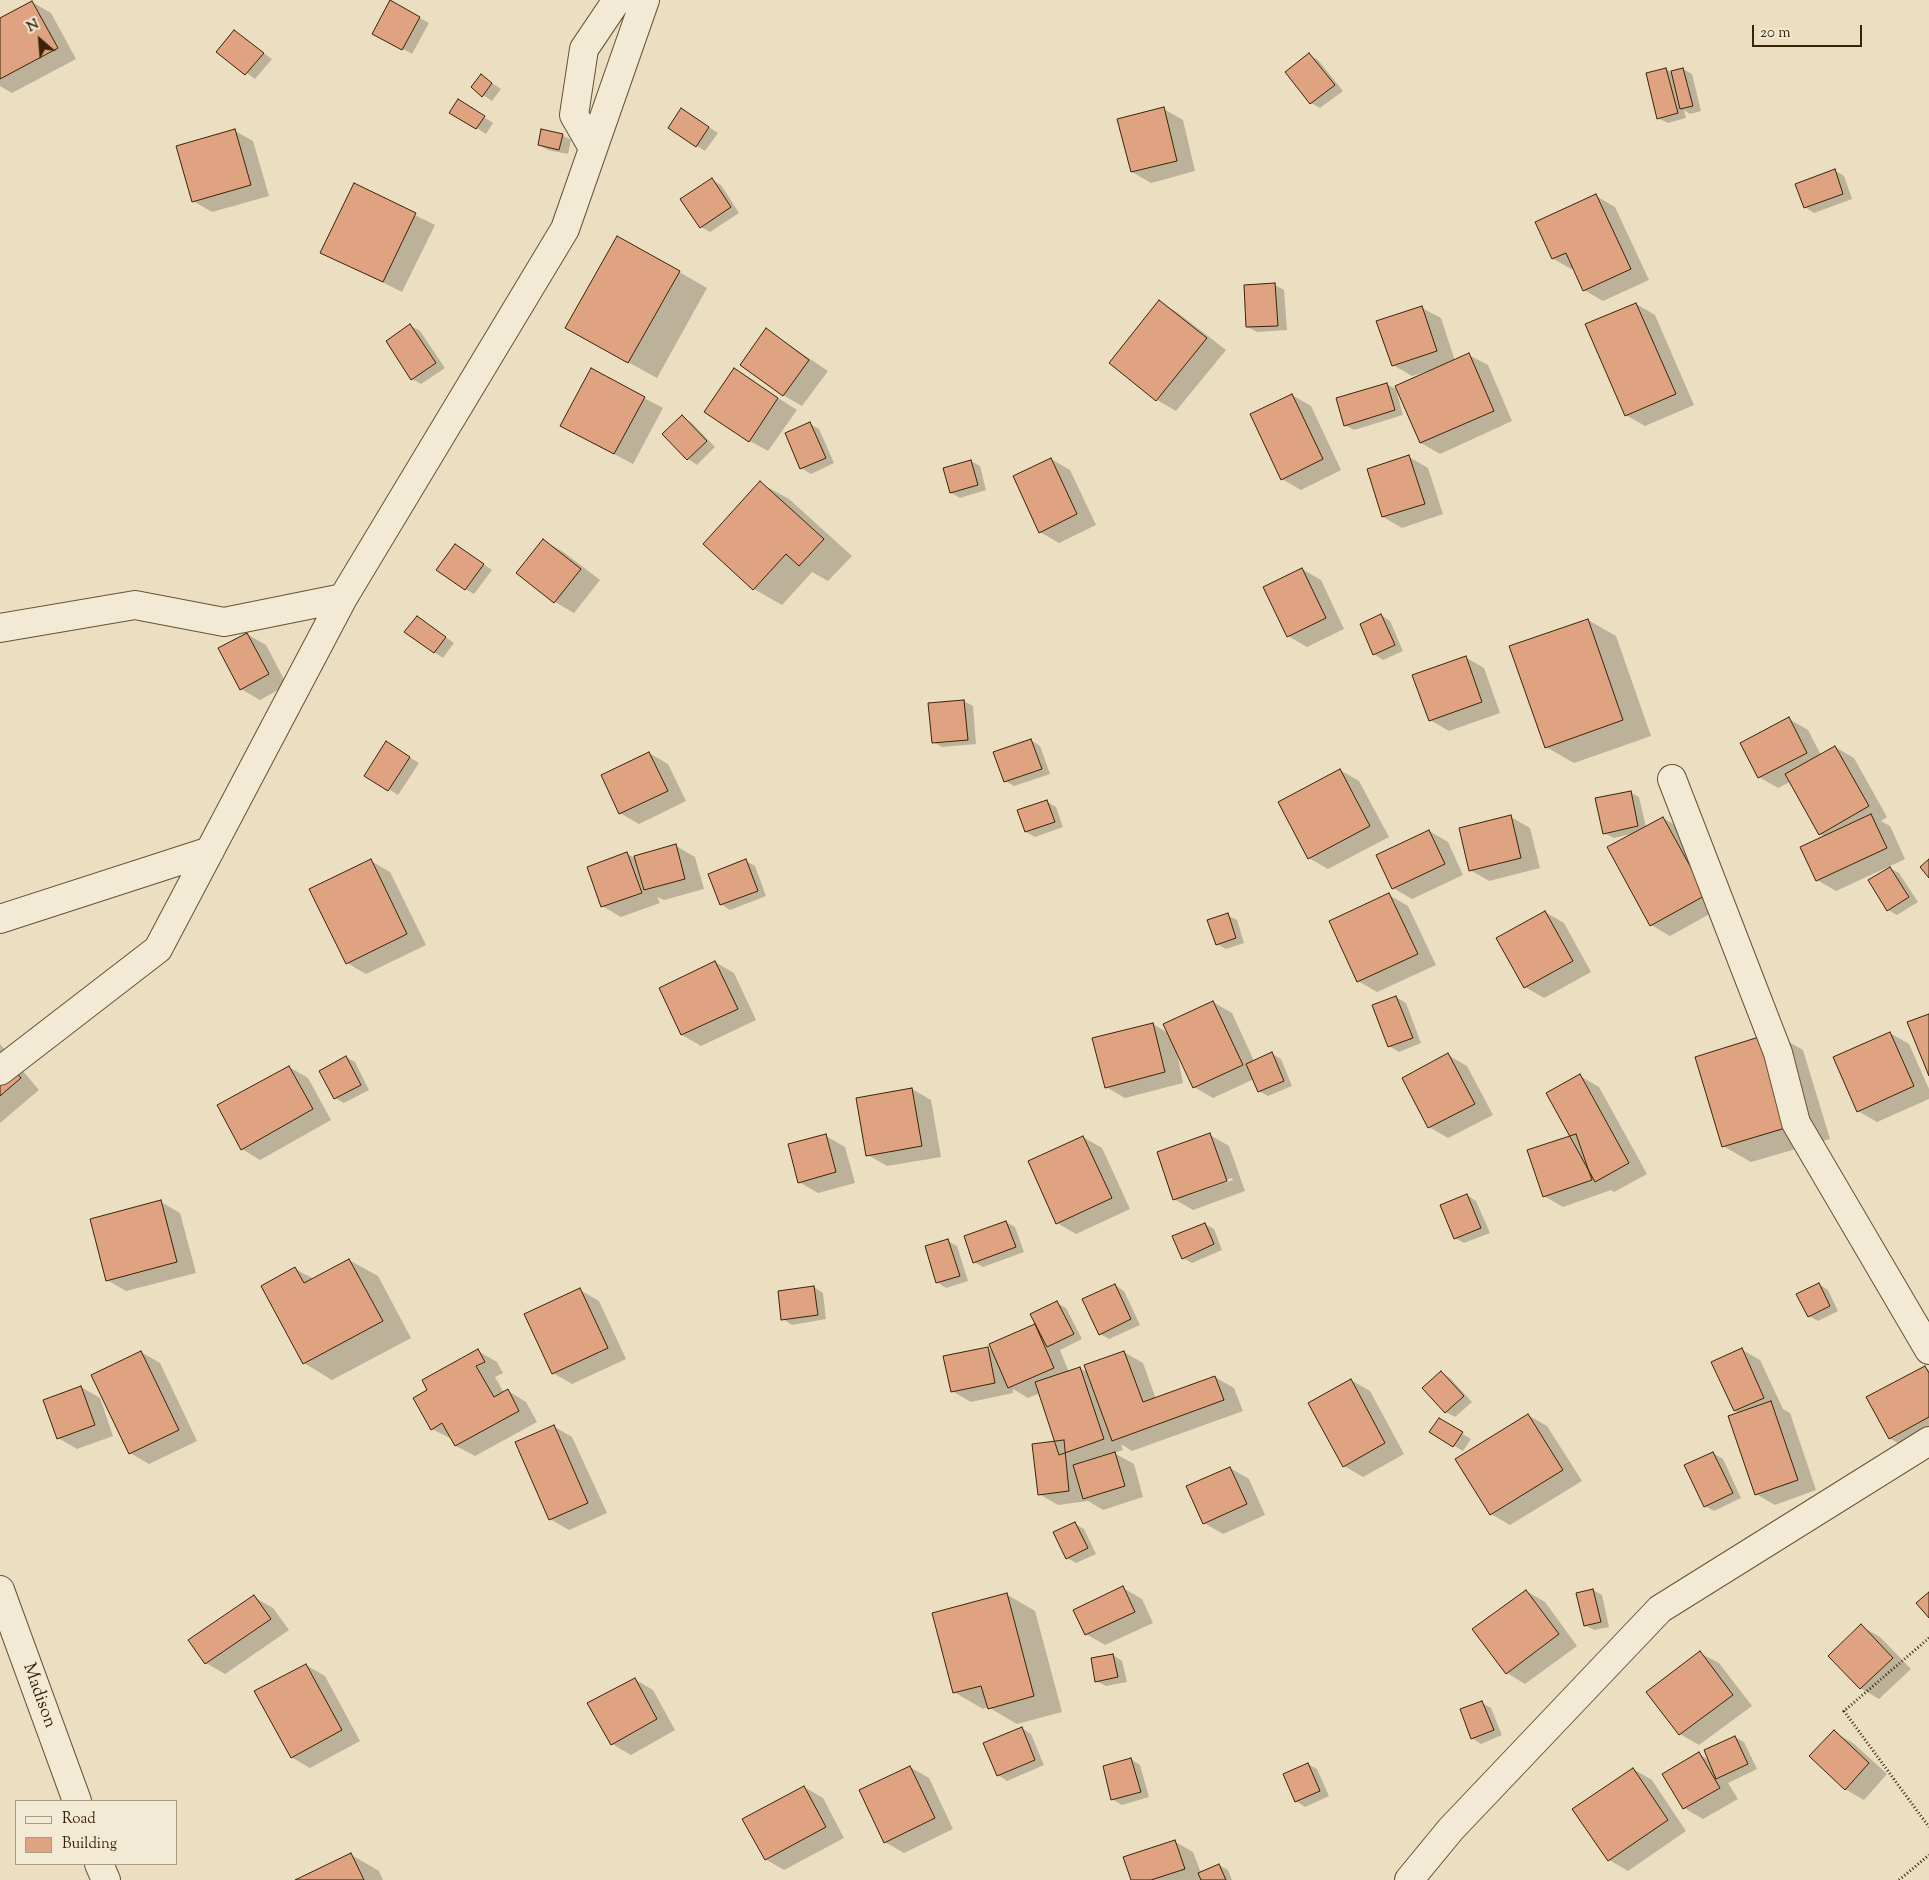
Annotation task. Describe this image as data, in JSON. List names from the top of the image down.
{
  "streets": {
    "street": ["Madison"]
  },
  "legend": ["Road", "Building"],
  "scale_bar": "20 m",
  "north": "top left"
}
